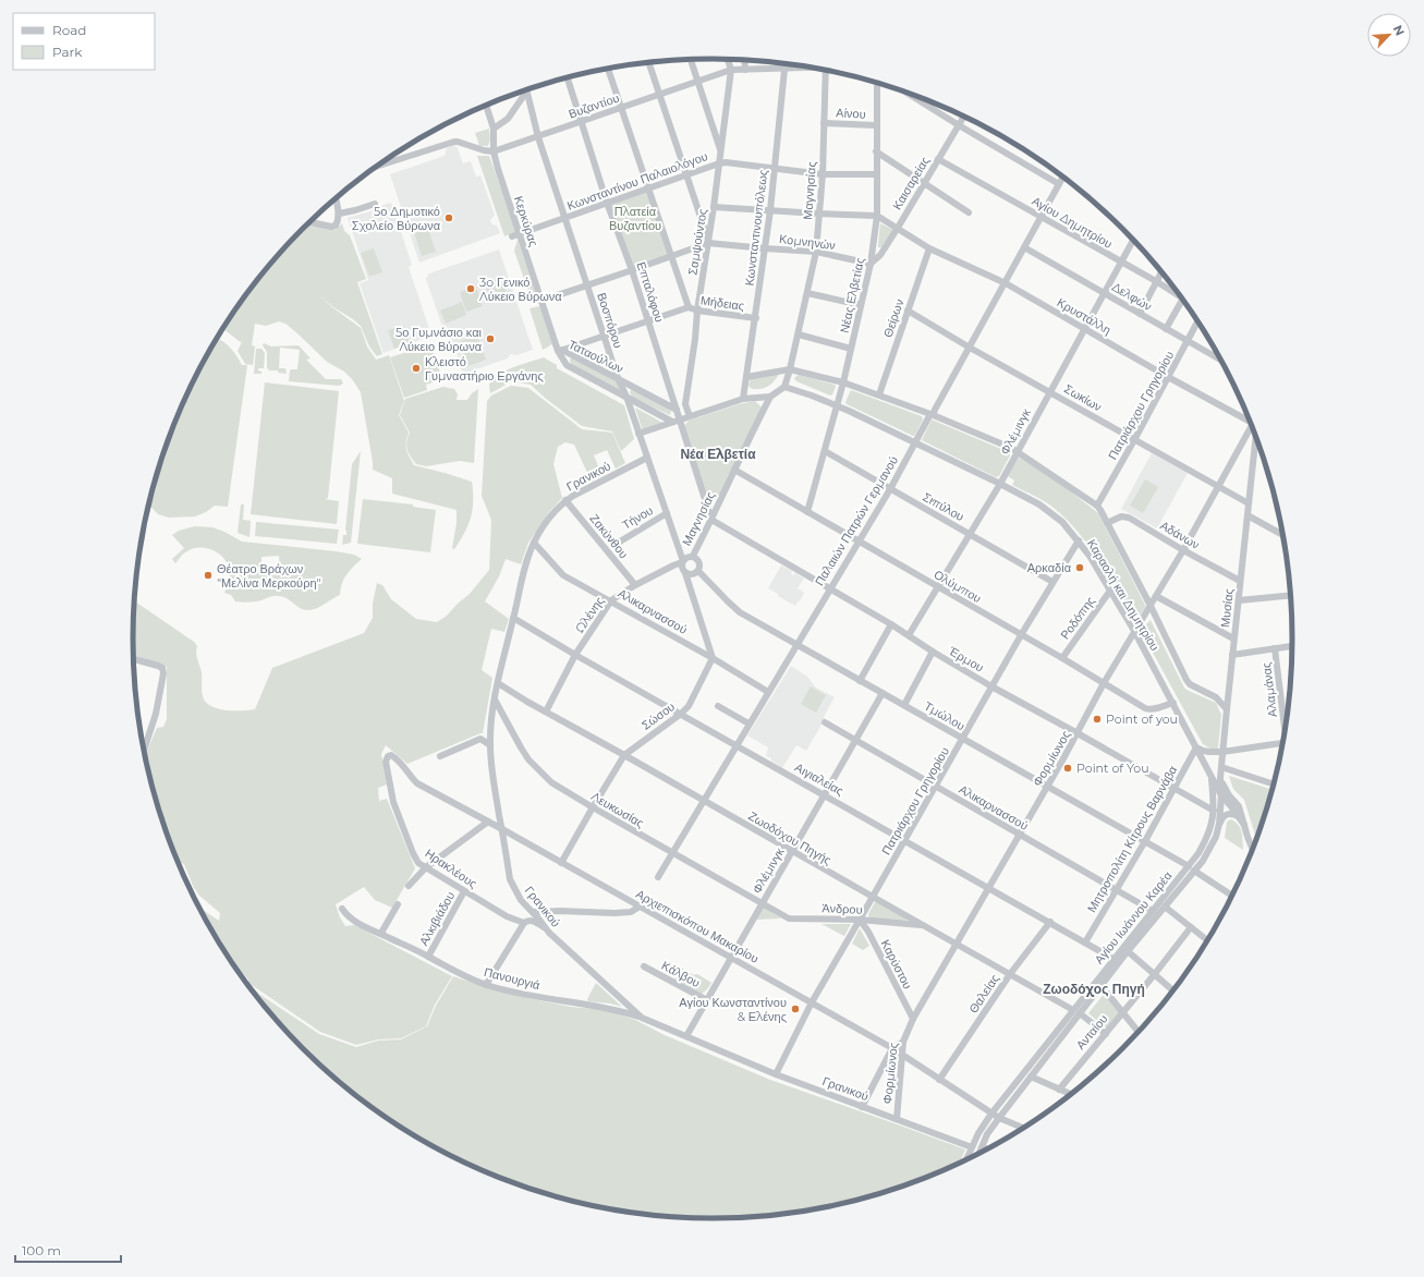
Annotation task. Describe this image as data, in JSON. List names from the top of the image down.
{
  "streets": {
    "street": [
      "Βυζαντίου",
      "Αίνου",
      "Κωνσταντίνου Παλαιολόγου",
      "Καισαρείας",
      "Μαγνησίας",
      "Κερκύρας",
      "Αγίου Δημητρίου",
      "Κωνσταντινουπόλεως",
      "Σαμψούντος",
      "Κομνηνών",
      "Επταλόφου",
      "Νέας Ελβετίας",
      "Δελφών",
      "Μήδειας",
      "Κρυστάλλη",
      "Θείρων",
      "Βοσπόρου",
      "Ταταούλων",
      "Σωκίων",
      "Πατριάρχου Γρηγορίου",
      "Φλέμινγκ",
      "Γρανικού",
      "Σιπύλου",
      "Τήνου",
      "Παλαιών Πατρών Γερμανού",
      "Αδάνων",
      "Ζακύνθου",
      "Ολύμπου",
      "Καραολή και Δημητρίου",
      "Μυσίας",
      "Αλικαρνασσού",
      "Ωλένης",
      "Ροδόπης",
      "Έρμου",
      "Αλαμάνας",
      "Σώσου",
      "Τμώλου",
      "Φορμίωνος",
      "Αιγιαλείας",
      "Λευκωσίας",
      "Ζωοδόχου Πηγής",
      "Μητροπολίτη Κίτρους Βαρνάβα",
      "Ηρακλέους",
      "Άνδρου",
      "Αγίου Ιωάννου Καρέα",
      "Αλκιβιάδου",
      "Αρχιεπισκόπου Μακαρίου",
      "Καρύστου",
      "Κάλβου",
      "Πανουργιά",
      "Θαλείας",
      "Ανταίου"
    ]
  },
  "crossings": [
    ["Βυζαντίου", "Κερκύρας"],
    ["Βυζαντίου", "Κωνσταντινουπόλεως"],
    ["Βυζαντίου", "Σαμψούντος"],
    ["Βυζαντίου", "Επταλόφου"],
    ["Βυζαντίου", "Βοσπόρου"],
    ["Αίνου", "Μαγνησίας"],
    ["Αίνου", "Νέας Ελβετίας"],
    ["Κωνσταντίνου Παλαιολόγου", "Μαγνησίας"],
    ["Κωνσταντίνου Παλαιολόγου", "Κερκύρας"],
    ["Κωνσταντίνου Παλαιολόγου", "Κωνσταντινουπόλεως"],
    ["Κωνσταντίνου Παλαιολόγου", "Σαμψούντος"],
    ["Κωνσταντίνου Παλαιολόγου", "Επταλόφου"],
    ["Κωνσταντίνου Παλαιολόγου", "Νέας Ελβετίας"],
    ["Κωνσταντίνου Παλαιολόγου", "Βοσπόρου"],
    ["Καισαρείας", "Αγίου Δημητρίου"],
    ["Καισαρείας", "Κομνηνών"],
    ["Καισαρείας", "Νέας Ελβετίας"],
    ["Καισαρείας", "Κρυστάλλη"],
    ["Μαγνησίας", "Κομνηνών"],
    ["Μαγνησίας", "Επταλόφου"],
    ["Μαγνησίας", "Βοσπόρου"],
    ["Μαγνησίας", "Ολύμπου"],
    ["Μαγνησίας", "Καραολή και Δημητρίου"],
    ["Μαγνησίας", "Ωλένης"],
    ["Μαγνησίας", "Έρμου"],
    ["Μαγνησίας", "Τμώλου"],
    ["Κερκύρας", "Κομνηνών"],
    ["Κερκύρας", "Μήδειας"],
    ["Κερκύρας", "Ταταούλων"],
    ["Αγίου Δημητρίου", "Φλέμινγκ"],
    ["Αγίου Δημητρίου", "Παλαιών Πατρών Γερμανού"],
    ["Κωνσταντινουπόλεως", "Κομνηνών"],
    ["Κωνσταντινουπόλεως", "Μήδειας"],
    ["Σαμψούντος", "Κομνηνών"],
    ["Σαμψούντος", "Μήδειας"],
    ["Κομνηνών", "Επταλόφου"],
    ["Κομνηνών", "Νέας Ελβετίας"],
    ["Κομνηνών", "Βοσπόρου"],
    ["Επταλόφου", "Μήδειας"],
    ["Επταλόφου", "Ταταούλων"],
    ["Επταλόφου", "Έρμου"],
    ["Νέας Ελβετίας", "Κρυστάλλη"],
    ["Νέας Ελβετίας", "Σιπύλου"],
    ["Νέας Ελβετίας", "Ολύμπου"],
    ["Νέας Ελβετίας", "Καραολή και Δημητρίου"],
    ["Δελφών", "Πατριάρχου Γρηγορίου"],
    ["Δελφών", "Φλέμινγκ"],
    ["Δελφών", "Παλαιών Πατρών Γερμανού"],
    ["Μήδειας", "Βοσπόρου"],
    ["Μήδειας", "Ταταούλων"],
    ["Κρυστάλλη", "Θείρων"],
    ["Κρυστάλλη", "Πατριάρχου Γρηγορίου"],
    ["Κρυστάλλη", "Φλέμινγκ"],
    ["Κρυστάλλη", "Παλαιών Πατρών Γερμανού"],
    ["Θείρων", "Σωκίων"],
    ["Θείρων", "Καραολή και Δημητρίου"],
    ["Βοσπόρου", "Ταταούλων"],
    ["Βοσπόρου", "Γρανικού"],
    ["Βοσπόρου", "Τήνου"],
    ["Βοσπόρου", "Ωλένης"],
    ["Βοσπόρου", "Τμώλου"],
    ["Σωκίων", "Πατριάρχου Γρηγορίου"],
    ["Σωκίων", "Φλέμινγκ"],
    ["Σωκίων", "Παλαιών Πατρών Γερμανού"],
    ["Σωκίων", "Μυσίας"],
    ["Σωκίων", "Φορμίωνος"],
    ["Πατριάρχου Γρηγορίου", "Γρανικού"],
    ["Πατριάρχου Γρηγορίου", "Σιπύλου"],
    ["Πατριάρχου Γρηγορίου", "Ολύμπου"],
    ["Πατριάρχου Γρηγορίου", "Καραολή και Δημητρίου"],
    ["Πατριάρχου Γρηγορίου", "Αλικαρνασσού"],
    ["Πατριάρχου Γρηγορίου", "Έρμου"],
    ["Πατριάρχου Γρηγορίου", "Τμώλου"],
    ["Πατριάρχου Γρηγορίου", "Αιγιαλείας"],
    ["Πατριάρχου Γρηγορίου", "Ζωοδόχου Πηγής"],
    ["Πατριάρχου Γρηγορίου", "Άνδρου"],
    ["Πατριάρχου Γρηγορίου", "Αρχιεπισκόπου Μακαρίου"],
    ["Πατριάρχου Γρηγορίου", "Καρύστου"],
    ["Φλέμινγκ", "Γρανικού"],
    ["Φλέμινγκ", "Σιπύλου"],
    ["Φλέμινγκ", "Ολύμπου"],
    ["Φλέμινγκ", "Καραολή και Δημητρίου"],
    ["Φλέμινγκ", "Αλικαρνασσού"],
    ["Φλέμινγκ", "Έρμου"],
    ["Φλέμινγκ", "Τμώλου"],
    ["Φλέμινγκ", "Αιγιαλείας"],
    ["Φλέμινγκ", "Λευκωσίας"],
    ["Φλέμινγκ", "Ζωοδόχου Πηγής"],
    ["Φλέμινγκ", "Άνδρου"],
    ["Φλέμινγκ", "Αρχιεπισκόπου Μακαρίου"],
    ["Φλέμινγκ", "Κάλβου"],
    ["Γρανικού", "Ζακύνθου"],
    ["Γρανικού", "Αλικαρνασσού"],
    ["Γρανικού", "Φορμίωνος"],
    ["Γρανικού", "Αιγιαλείας"],
    ["Γρανικού", "Λευκωσίας"],
    ["Γρανικού", "Ζωοδόχου Πηγής"],
    ["Γρανικού", "Αγίου Ιωάννου Καρέα"],
    ["Γρανικού", "Αρχιεπισκόπου Μακαρίου"],
    ["Γρανικού", "Πανουργιά"],
    ["Σιπύλου", "Παλαιών Πατρών Γερμανού"],
    ["Παλαιών Πατρών Γερμανού", "Ολύμπου"],
    ["Παλαιών Πατρών Γερμανού", "Καραολή και Δημητρίου"],
    ["Παλαιών Πατρών Γερμανού", "Αλικαρνασσού"],
    ["Παλαιών Πατρών Γερμανού", "Έρμου"],
    ["Παλαιών Πατρών Γερμανού", "Τμώλου"],
    ["Παλαιών Πατρών Γερμανού", "Αιγιαλείας"],
    ["Παλαιών Πατρών Γερμανού", "Λευκωσίας"],
    ["Παλαιών Πατρών Γερμανού", "Ζωοδόχου Πηγής"],
    ["Αδάνων", "Καραολή και Δημητρίου"],
    ["Αδάνων", "Μυσίας"],
    ["Αδάνων", "Φορμίωνος"],
    ["Ζακύνθου", "Ωλένης"],
    ["Ολύμπου", "Καραολή και Δημητρίου"],
    ["Ολύμπου", "Ροδόπης"],
    ["Ολύμπου", "Φορμίωνος"],
    ["Καραολή και Δημητρίου", "Μυσίας"],
    ["Καραολή και Δημητρίου", "Ροδόπης"],
    ["Καραολή και Δημητρίου", "Φορμίωνος"],
    ["Καραολή και Δημητρίου", "Μητροπολίτη Κίτρους Βαρνάβα"],
    ["Καραολή και Δημητρίου", "Αγίου Ιωάννου Καρέα"],
    ["Μυσίας", "Αγίου Ιωάννου Καρέα"],
    ["Αλικαρνασσού", "Ωλένης"],
    ["Αλικαρνασσού", "Σώσου"],
    ["Αλικαρνασσού", "Φορμίωνος"],
    ["Αλικαρνασσού", "Μητροπολίτη Κίτρους Βαρνάβα"],
    ["Αλικαρνασσού", "Αγίου Ιωάννου Καρέα"],
    ["Ωλένης", "Τμώλου"],
    ["Ωλένης", "Αιγιαλείας"],
    ["Ωλένης", "Ζωοδόχου Πηγής"],
    ["Έρμου", "Φορμίωνος"],
    ["Έρμου", "Μητροπολίτη Κίτρους Βαρνάβα"],
    ["Έρμου", "Αγίου Ιωάννου Καρέα"],
    ["Σώσου", "Αιγιαλείας"],
    ["Σώσου", "Λευκωσίας"],
    ["Σώσου", "Ζωοδόχου Πηγής"],
    ["Σώσου", "Αρχιεπισκόπου Μακαρίου"],
    ["Τμώλου", "Φορμίωνος"],
    ["Τμώλου", "Μητροπολίτη Κίτρους Βαρνάβα"],
    ["Τμώλου", "Αγίου Ιωάννου Καρέα"],
    ["Φορμίωνος", "Αιγιαλείας"],
    ["Φορμίωνος", "Ζωοδόχου Πηγής"],
    ["Φορμίωνος", "Αρχιεπισκόπου Μακαρίου"],
    ["Φορμίωνος", "Καρύστου"],
    ["Αιγιαλείας", "Μητροπολίτη Κίτρους Βαρνάβα"],
    ["Αιγιαλείας", "Αγίου Ιωάννου Καρέα"],
    ["Αιγιαλείας", "Θαλείας"],
    ["Λευκωσίας", "Άνδρου"],
    ["Ζωοδόχου Πηγής", "Άνδρου"],
    ["Ζωοδόχου Πηγής", "Αγίου Ιωάννου Καρέα"],
    ["Ζωοδόχου Πηγής", "Θαλείας"],
    ["Ηρακλέους", "Αλκιβιάδου"],
    ["Ηρακλέους", "Αρχιεπισκόπου Μακαρίου"],
    ["Άνδρου", "Καρύστου"],
    ["Αγίου Ιωάννου Καρέα", "Αρχιεπισκόπου Μακαρίου"],
    ["Αλκιβιάδου", "Πανουργιά"],
    ["Αρχιεπισκόπου Μακαρίου", "Θαλείας"]
  ],
  "districts": ["Νέα Ελβετία", "Ζωοδόχος Πηγή"],
  "parks": ["Πλατεία Βυζαντίου"],
  "places": [
    "5ο Δημοτικό Σχολείο Βύρωνα",
    "3o Γενικό Λύκειο Βύρωνα",
    "5ο Γυμνάσιο και Λύκειο Βύρωνα",
    "Κλειστό Γυμναστήριο Εργάνης",
    "Αρκαδία",
    "Θέατρο Βράχων \"Μελίνα Μερκούρη\"",
    "Point of you",
    "Point of You",
    "Αγίου Κωνσταντίνου & Ελένης"
  ],
  "legend": ["Road", "Park"],
  "scale_bar": "100 m",
  "north": "top right"
}
